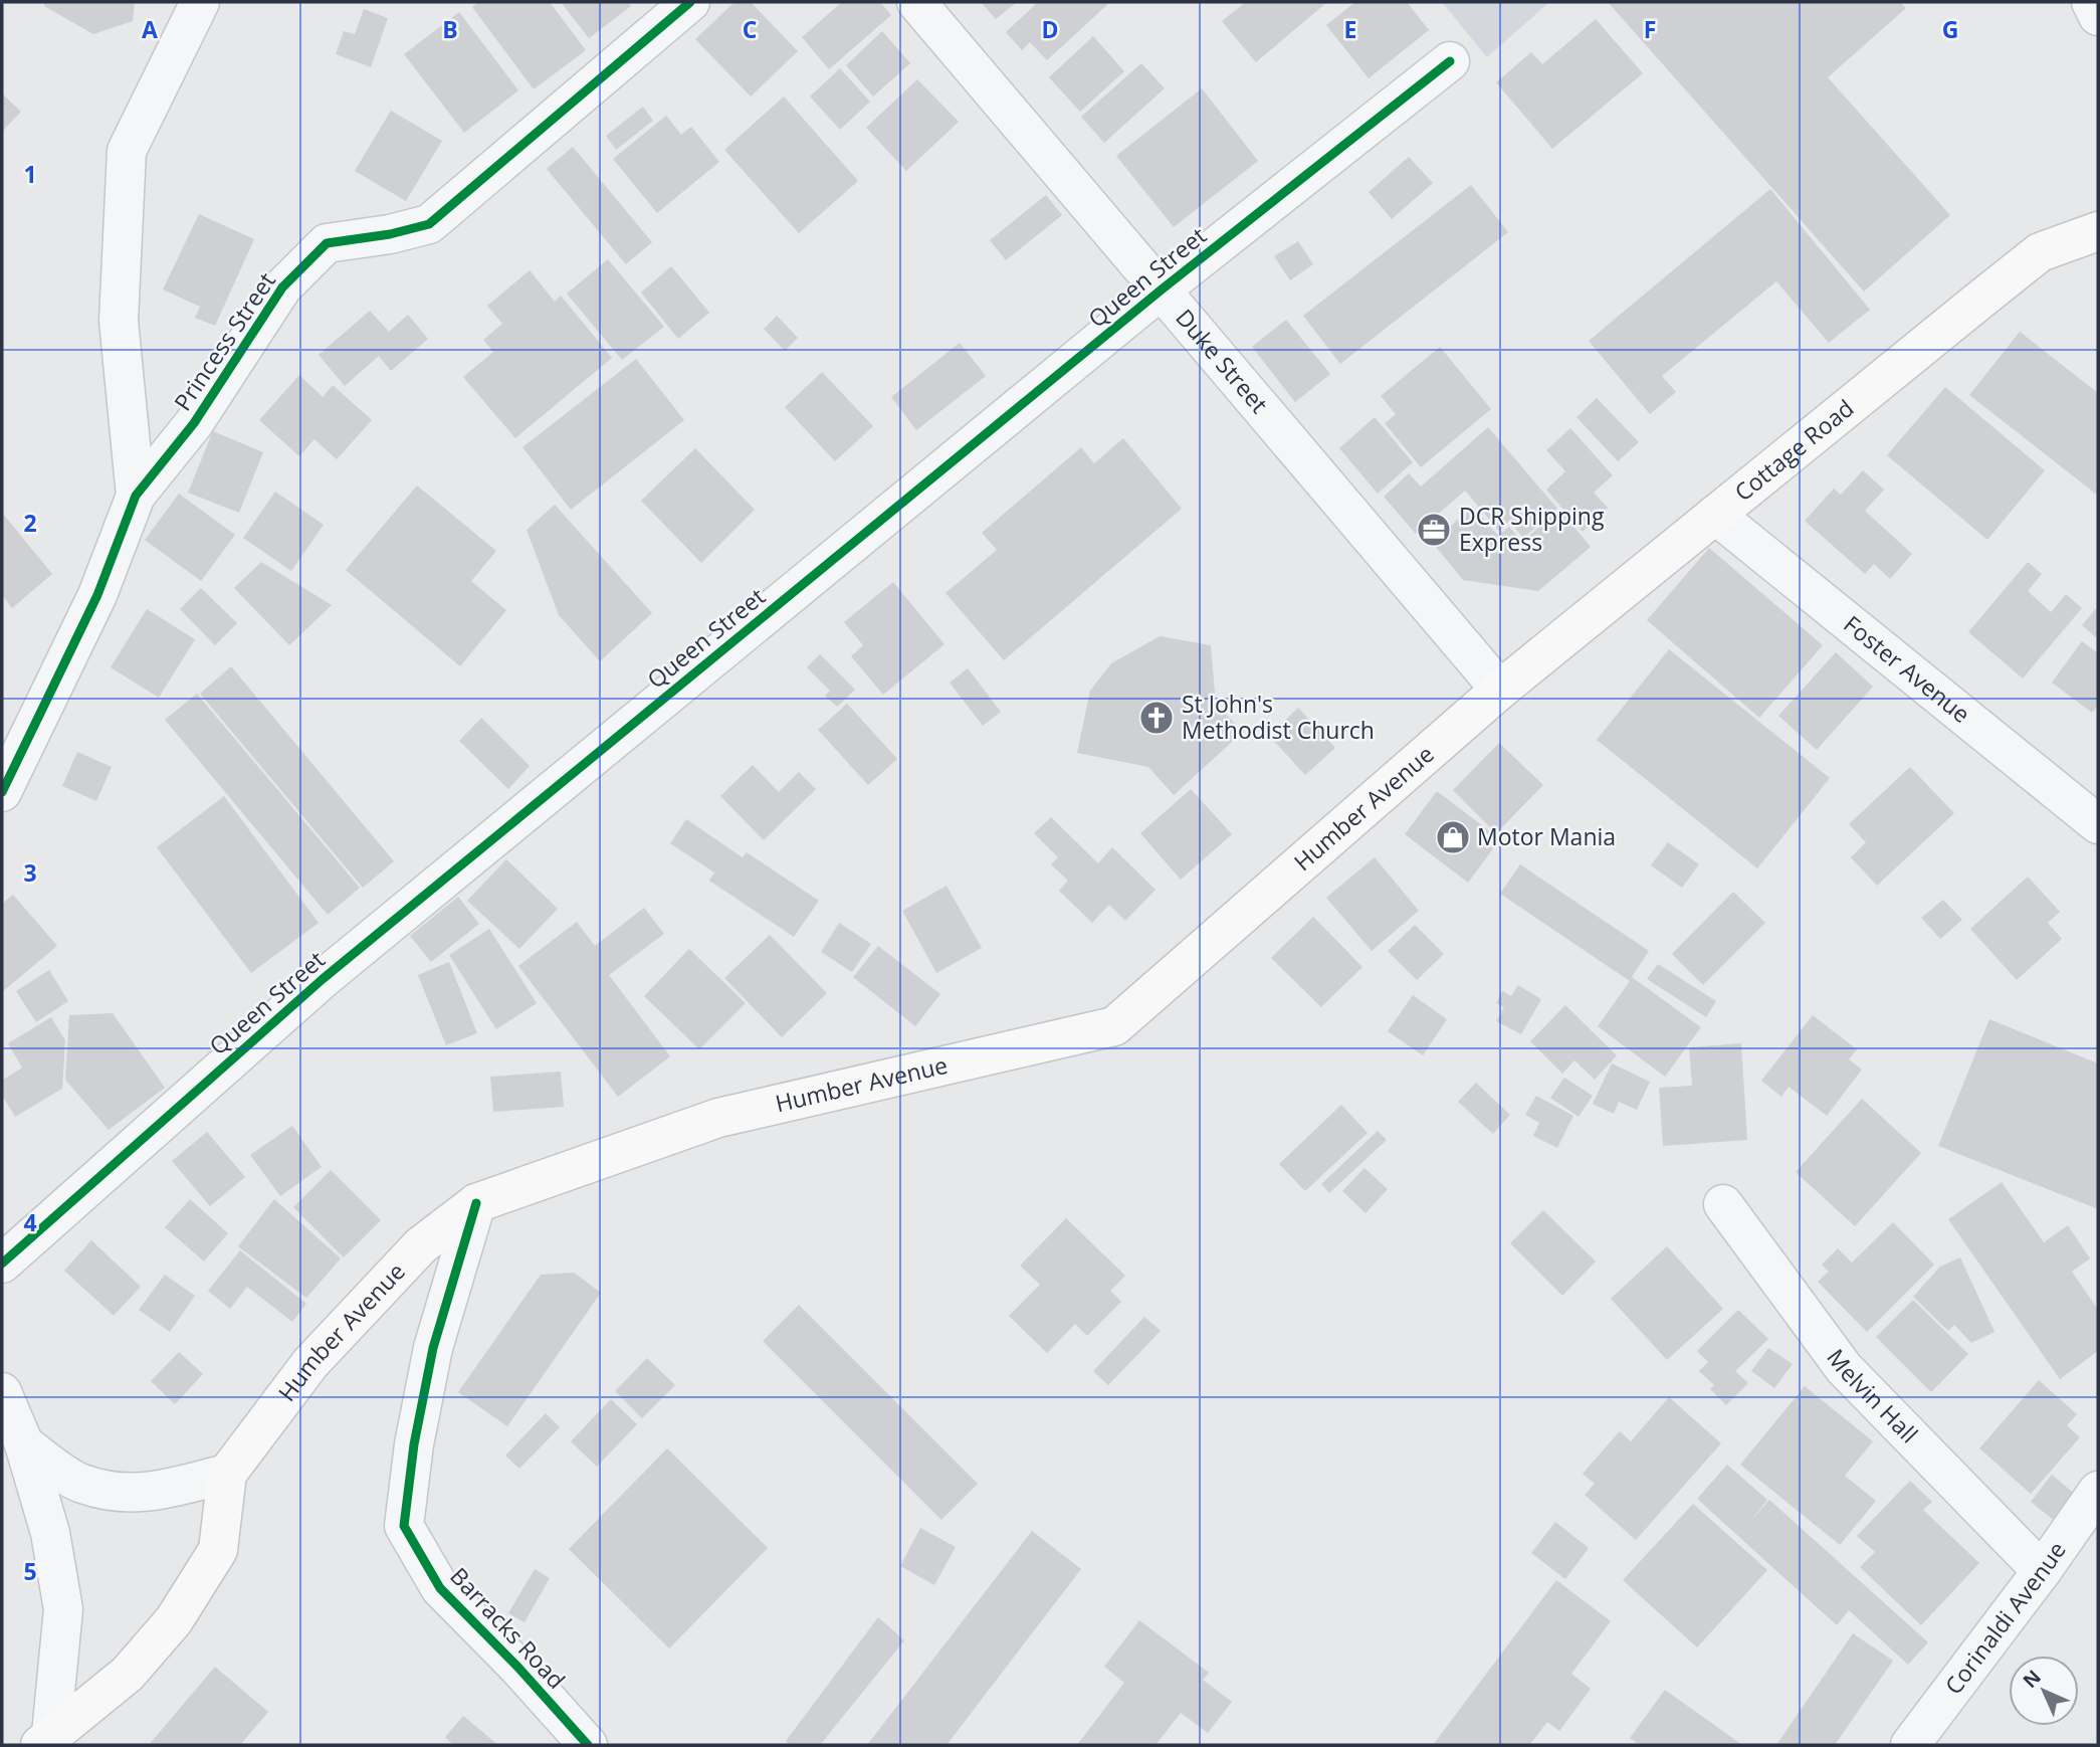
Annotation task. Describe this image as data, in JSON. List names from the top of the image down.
{
  "streets": {
    "main road": ["Cottage Road", "Humber Avenue"],
    "street": [
      "Queen Street",
      "Princess Street",
      "Duke Street",
      "Foster Avenue",
      "Melvin Hall",
      "Corinaldi Avenue",
      "Barracks Road"
    ]
  },
  "crossings": [
    ["Queen Street", "Duke Street"],
    ["Duke Street", "Cottage Road"],
    ["Duke Street", "Humber Avenue"],
    ["Cottage Road", "Foster Avenue"],
    ["Cottage Road", "Humber Avenue"],
    ["Humber Avenue", "Barracks Road"],
    ["Melvin Hall", "Corinaldi Avenue"]
  ],
  "places": {
    "office": ["DCR Shipping Express"],
    "church": ["St John's Methodist Church"],
    "shop": ["Motor Mania"]
  },
  "north": "top left",
  "grid": {
    "columns": [
      "A",
      "B",
      "C",
      "D",
      "E",
      "F",
      "G"
    ],
    "rows": [
      "1",
      "2",
      "3",
      "4",
      "5"
    ]
  }
}
